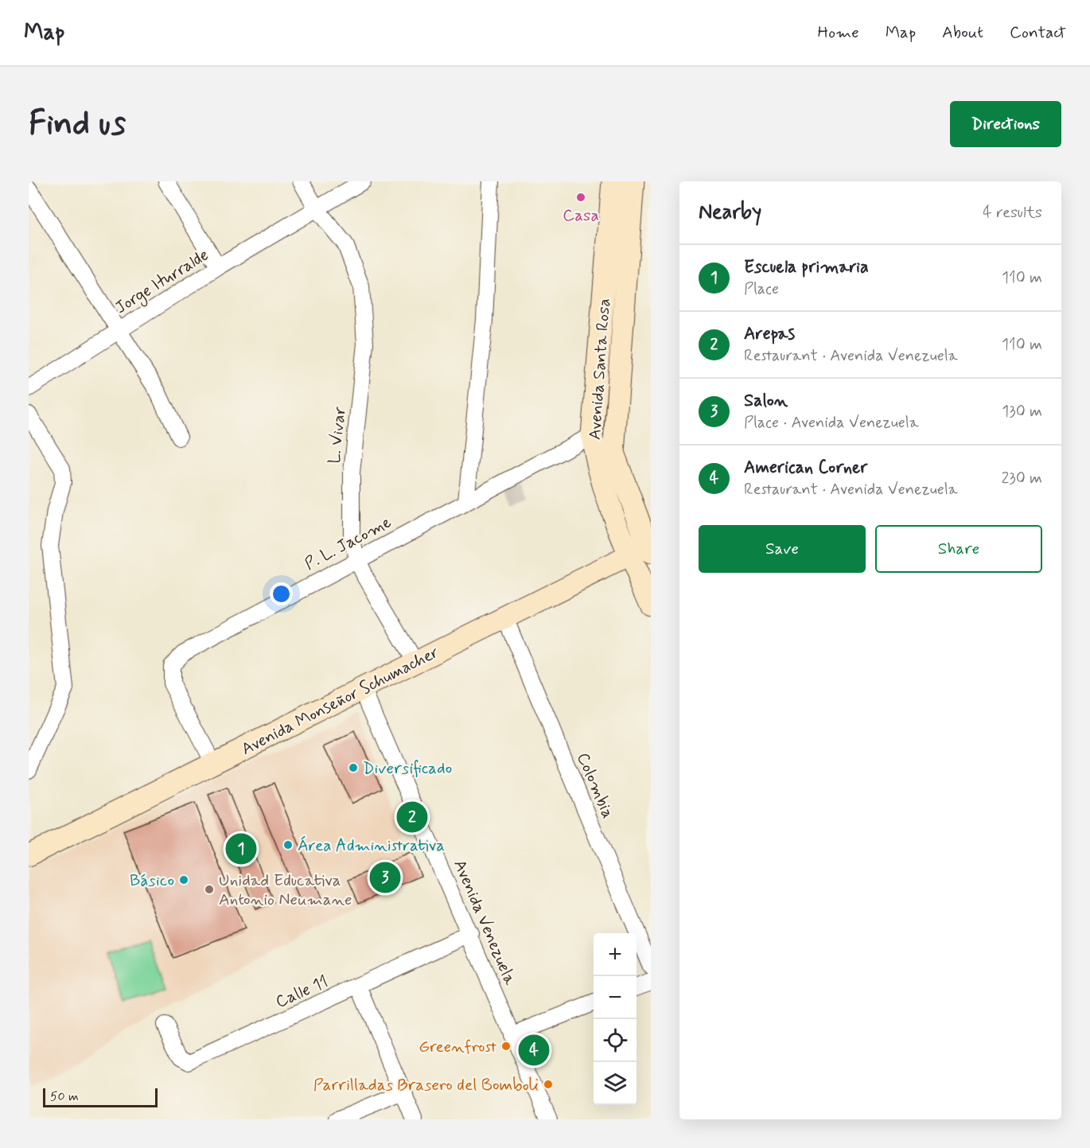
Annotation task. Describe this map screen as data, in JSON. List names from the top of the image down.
{
  "streets": {
    "street": [
      "Jorge Iturralde",
      "Avenida Santa Rosa",
      "L. Vivar",
      "P. L. Jacome",
      "Avenida Monseñor Schumacher",
      "Colombia",
      "Avenida Venezuela",
      "Calle 11"
    ]
  },
  "crossings": [
    ["Jorge Iturralde", "L. Vivar"],
    ["Avenida Santa Rosa", "P. L. Jacome"],
    ["Avenida Santa Rosa", "Avenida Monseñor Schumacher"],
    ["L. Vivar", "P. L. Jacome"],
    ["L. Vivar", "Avenida Monseñor Schumacher"],
    ["P. L. Jacome", "Avenida Monseñor Schumacher"],
    ["Avenida Monseñor Schumacher", "Colombia"],
    ["Avenida Monseñor Schumacher", "Avenida Venezuela"],
    ["Avenida Venezuela", "Calle 11"]
  ],
  "places": [
    "Casa",
    "Diversificado",
    "Área Administrativa",
    "Básico",
    "Unidad Educativa Antonio Neumane",
    "Greenfrost",
    "Parrilladas Brasero del Bomboli"
  ],
  "scale_bar": "50 m",
  "page": {
    "header": "Map",
    "nav": [
      "Home",
      "Map",
      "About",
      "Contact"
    ],
    "buttons": [
      "Directions",
      ["Save", "Share"]
    ],
    "title": "Find us",
    "heading": ["Nearby", "4 results"],
    "list": [
      {
        "mark": "1",
        "name": "Escuela primaria",
        "note": "Place",
        "value": "110 m"
      },
      {
        "mark": "2",
        "name": "Arepas",
        "note": "Restaurant · Avenida Venezuela",
        "value": "110 m"
      },
      {
        "mark": "3",
        "name": "Salon",
        "note": "Place · Avenida Venezuela",
        "value": "130 m"
      },
      {
        "mark": "4",
        "name": "American Corner",
        "note": "Restaurant · Avenida Venezuela",
        "value": "230 m"
      }
    ],
    "pins": [
      "2",
      "1",
      "3",
      "4"
    ],
    "map_buttons": ["+", "−"],
    "scale": "50 m"
  }
}
